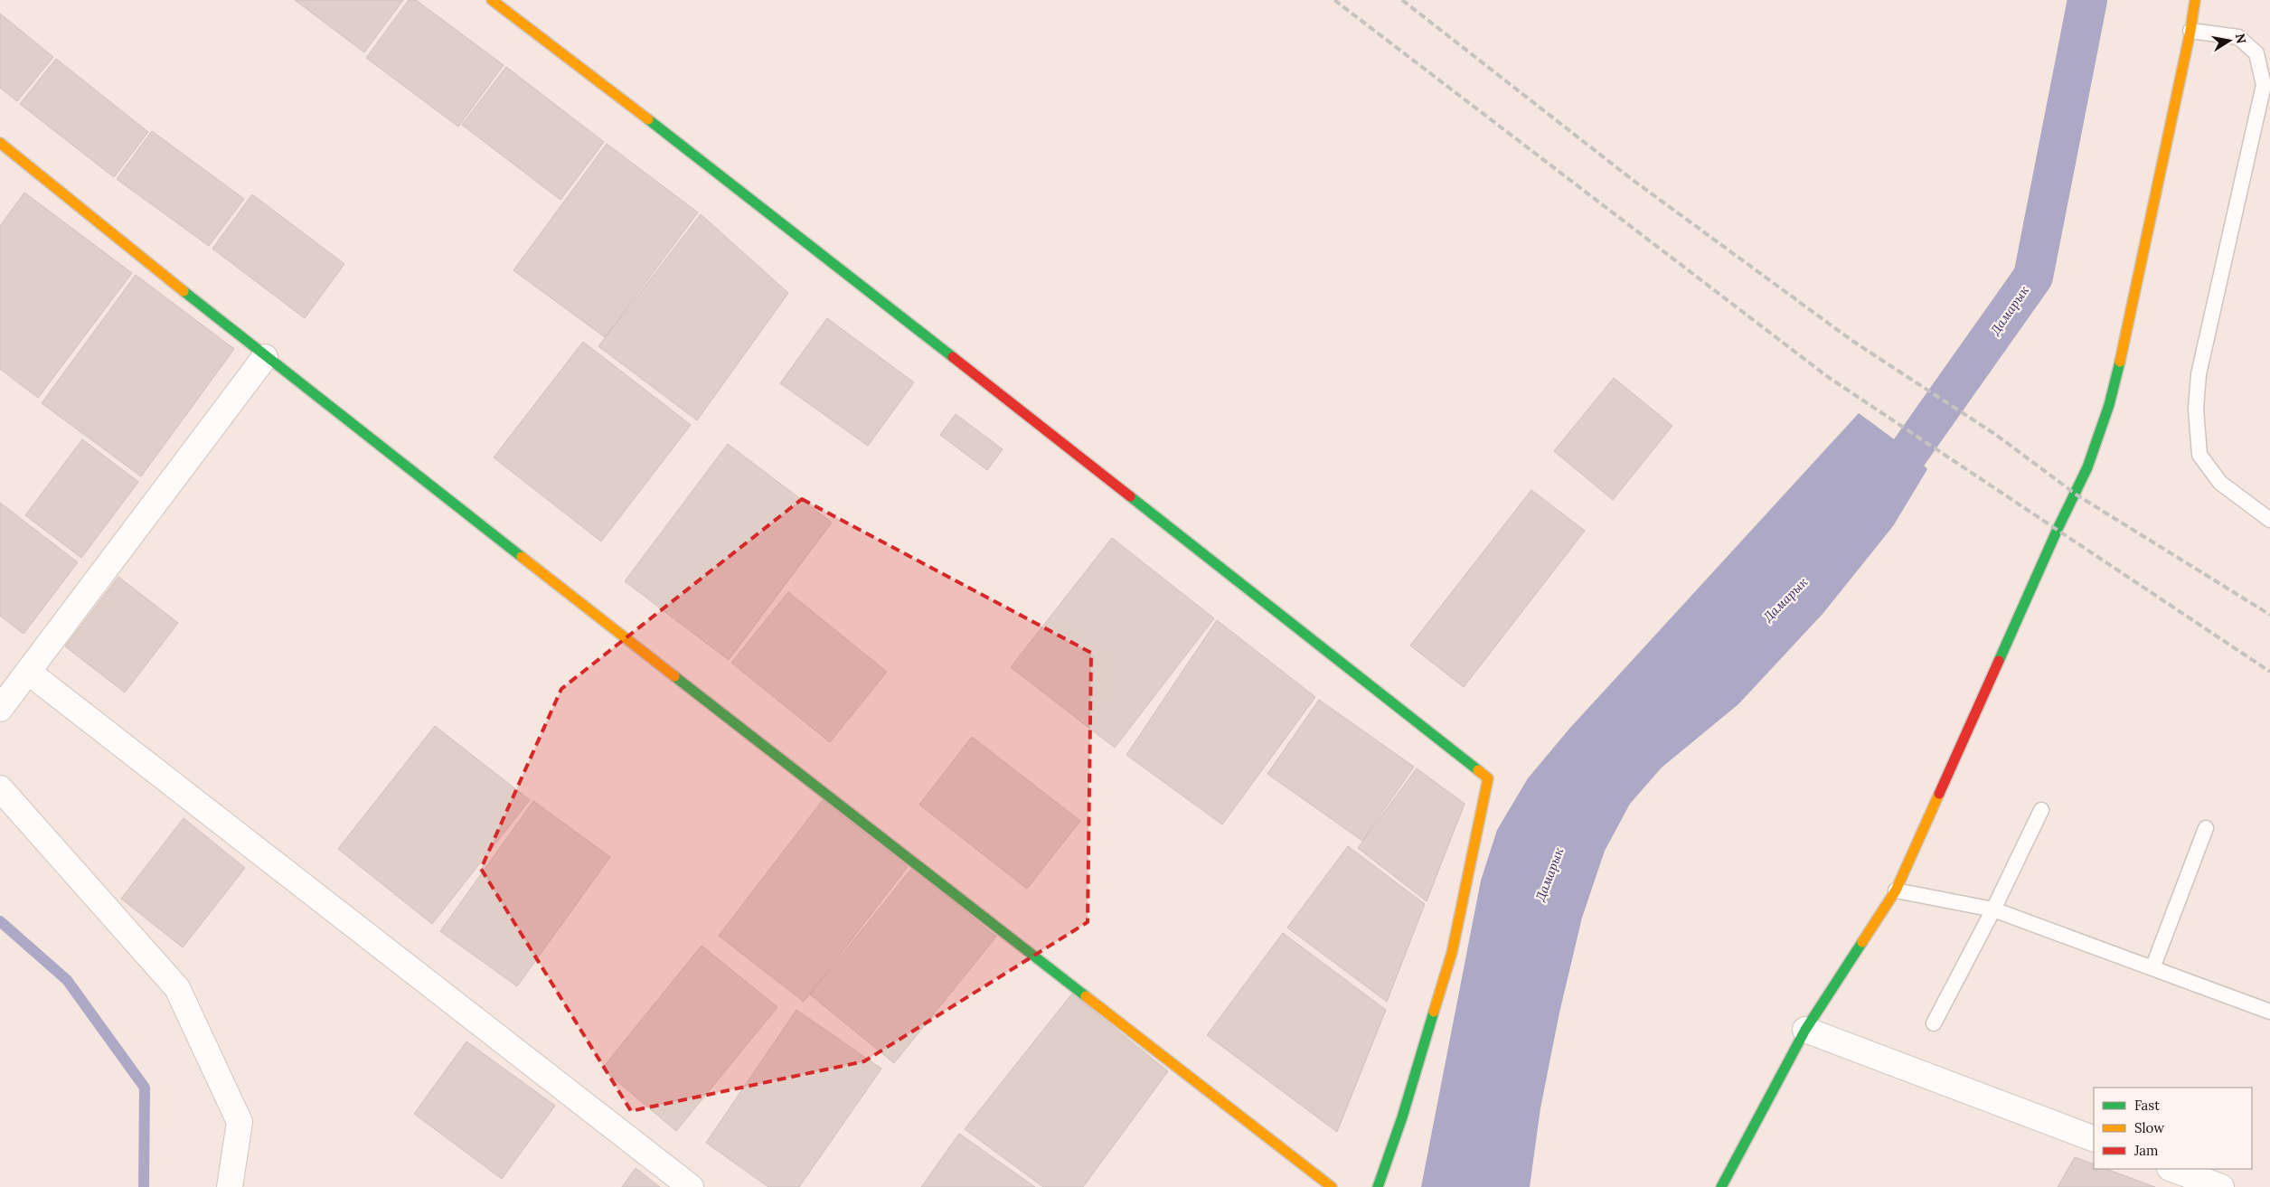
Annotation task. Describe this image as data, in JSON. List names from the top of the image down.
{
  "water": ["Дамарык"],
  "legend": ["Fast", "Slow", "Jam"],
  "north": "right"
}
